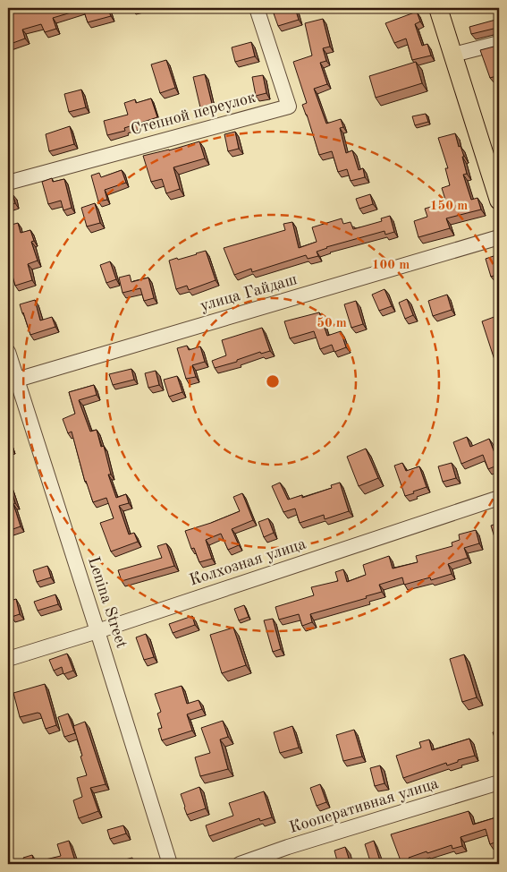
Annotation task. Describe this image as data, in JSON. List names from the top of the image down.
{
  "streets": {
    "street": [
      "Степной переулок",
      "улица Гайдаш",
      "Колхозная улица",
      "Lenina Street",
      "Кооперативная улица"
    ]
  },
  "crossings": [
    ["улица Гайдаш", "Lenina Street"],
    ["Колхозная улица", "Lenina Street"]
  ],
  "rings": ["150 m", "100 m", "50 m"]
}
